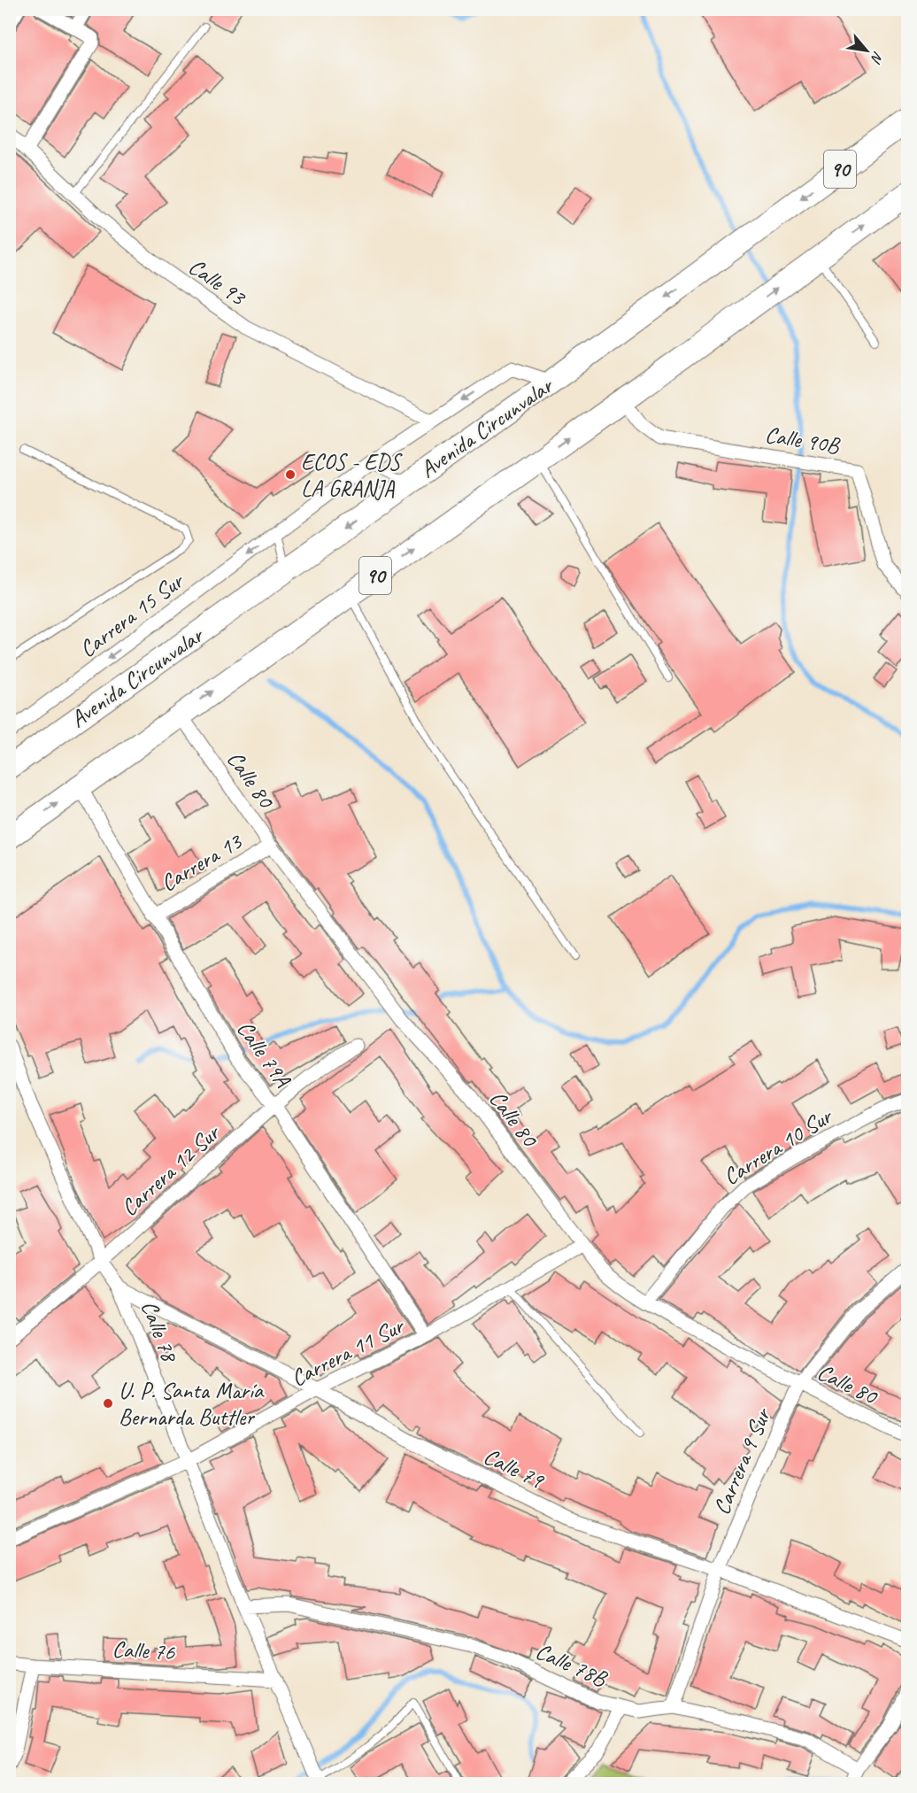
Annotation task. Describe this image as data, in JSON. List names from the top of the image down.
{
  "streets": {
    "highway": ["90", "Avenida Circunvalar"],
    "street": [
      "Calle 93",
      "Calle 90B",
      "Carrera 15 Sur",
      "Calle 80",
      "Carrera 13",
      "Calle 79A",
      "Carrera 10 Sur",
      "Carrera 12 Sur",
      "Calle 78",
      "Carrera 11 Sur",
      "Carrera 9 Sur",
      "Calle 79",
      "Calle 76",
      "Calle 78B"
    ]
  },
  "crossings": [
    ["90", "Calle 90B"],
    ["90", "Calle 80"],
    ["90", "Calle 79A"],
    ["Calle 93", "Carrera 15 Sur"],
    ["Avenida Circunvalar", "Carrera 15 Sur"],
    ["Calle 80", "Carrera 13"],
    ["Calle 80", "Carrera 10 Sur"],
    ["Calle 80", "Carrera 11 Sur"],
    ["Calle 80", "Carrera 9 Sur"],
    ["Carrera 13", "Calle 79A"],
    ["Calle 79A", "Carrera 12 Sur"],
    ["Calle 79A", "Carrera 11 Sur"],
    ["Carrera 12 Sur", "Calle 78"],
    ["Calle 78", "Carrera 11 Sur"],
    ["Calle 78", "Calle 79"],
    ["Calle 78", "Calle 76"],
    ["Calle 78", "Calle 78B"],
    ["Carrera 11 Sur", "Calle 79"],
    ["Carrera 9 Sur", "Calle 79"],
    ["Carrera 9 Sur", "Calle 78B"]
  ],
  "one_way": ["Carrera 15 Sur"],
  "places": ["ECOS - EDS LA GRANJA", "U. P. Santa María Bernarda Buttler"],
  "north": "bottom right"
}
